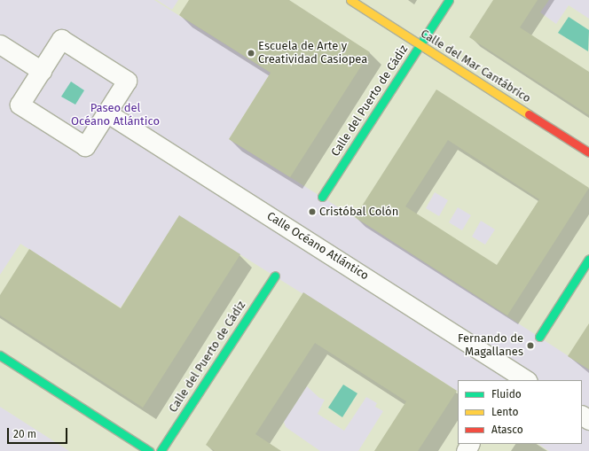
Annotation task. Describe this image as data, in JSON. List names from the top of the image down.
{
  "streets": {
    "street": ["Calle del Mar Cantábrico", "Calle del Puerto de Cádiz", "Calle Océano Atlántico"]
  },
  "crossings": [
    ["Calle del Mar Cantábrico", "Calle del Puerto de Cádiz"]
  ],
  "parks": ["Paseo del Océano Atlántico"],
  "places": ["Escuela de Arte y Creatividad Casiopea", "Cristóbal Colón", "Fernando de Magallanes"],
  "legend": ["Fluido", "Lento", "Atasco"],
  "scale_bar": "20 m"
}
